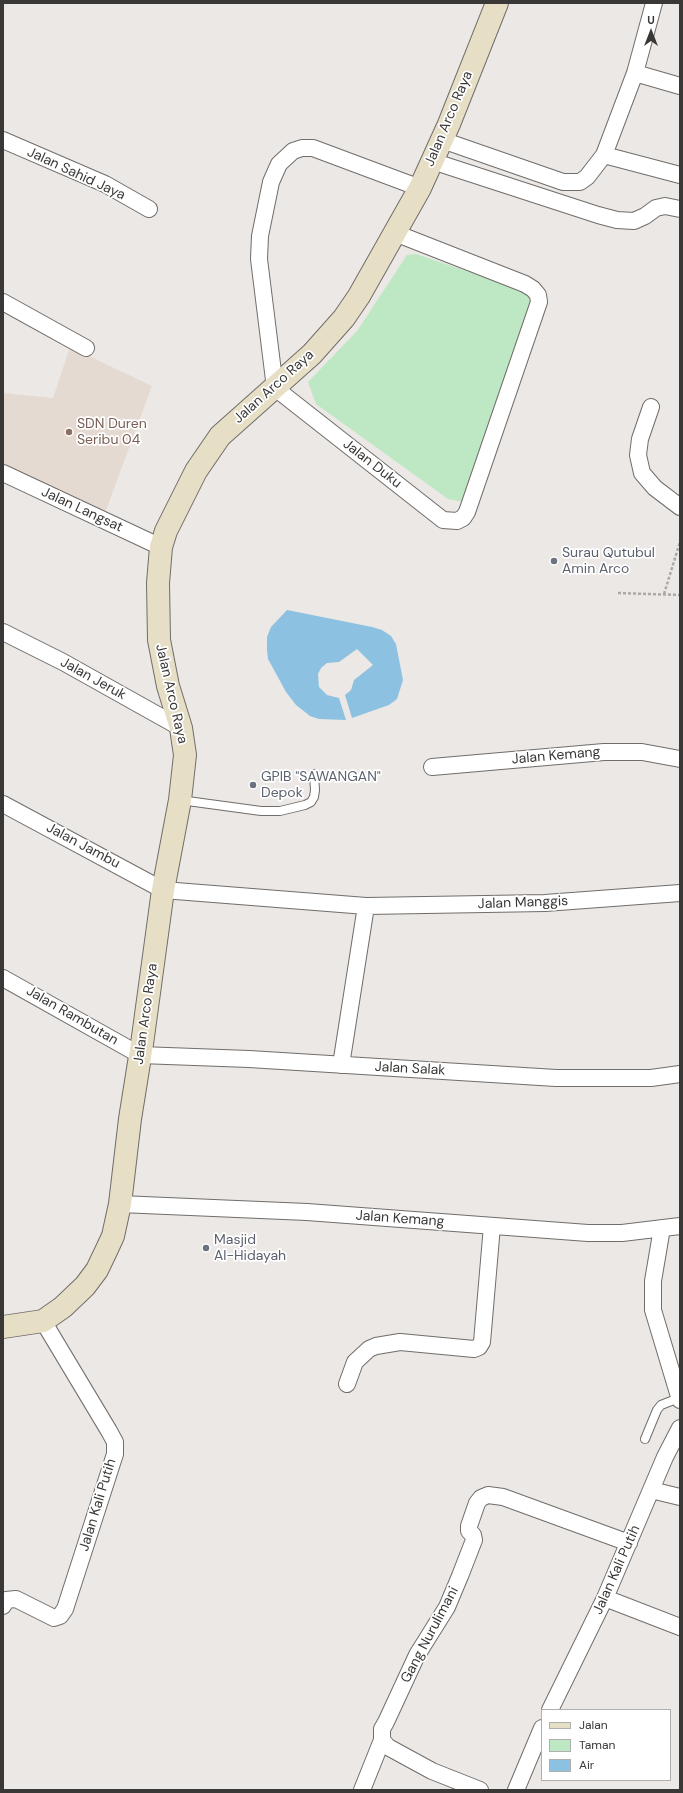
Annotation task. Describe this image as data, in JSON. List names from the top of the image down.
{
  "streets": {
    "main road": ["Jalan Arco Raya"],
    "street": [
      "Jalan Sahid Jaya",
      "Jalan Duku",
      "Jalan Langsat",
      "Jalan Jeruk",
      "Jalan Kemang",
      "Jalan Jambu",
      "Jalan Manggis",
      "Jalan Rambutan",
      "Jalan Salak",
      "Jalan Kali Putih",
      "Gang Nurulimani"
    ]
  },
  "crossings": [
    ["Jalan Arco Raya", "Jalan Duku"],
    ["Jalan Arco Raya", "Jalan Langsat"],
    ["Jalan Arco Raya", "Jalan Jeruk"],
    ["Jalan Arco Raya", "Jalan Kemang"],
    ["Jalan Arco Raya", "Jalan Jambu"],
    ["Jalan Arco Raya", "Jalan Manggis"],
    ["Jalan Arco Raya", "Jalan Rambutan"],
    ["Jalan Arco Raya", "Jalan Salak"],
    ["Jalan Arco Raya", "Jalan Kali Putih"],
    ["Jalan Jambu", "Jalan Manggis"],
    ["Jalan Rambutan", "Jalan Salak"],
    ["Jalan Kali Putih", "Gang Nurulimani"]
  ],
  "places": [
    "SDN Duren Seribu 04",
    "Surau Qutubul Amin Arco",
    "GPIB \"SAWANGAN\" Depok",
    "Masjid Al-Hidayah"
  ],
  "legend": ["Jalan", "Taman", "Air"],
  "north": "top"
}
